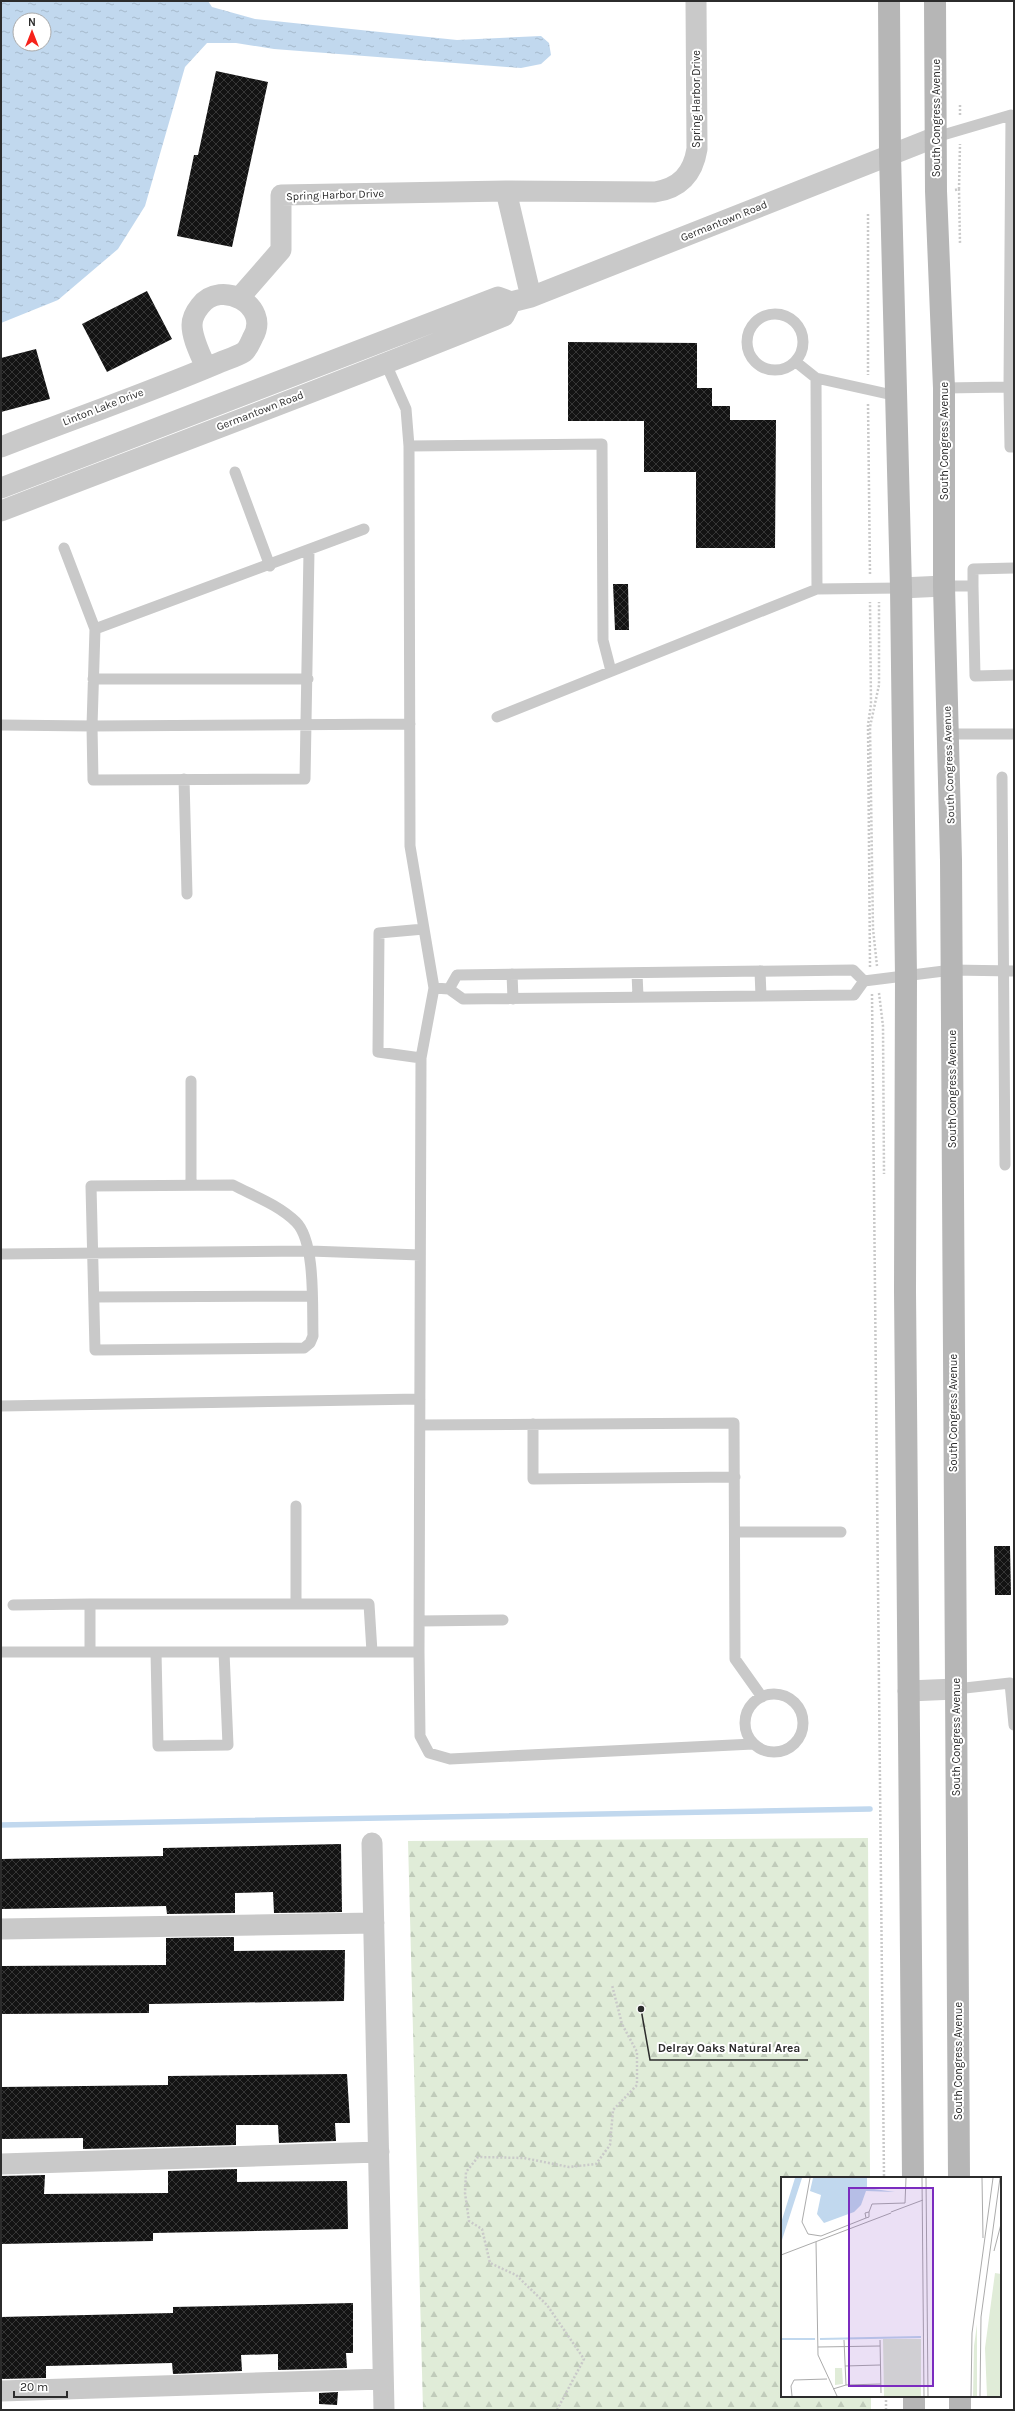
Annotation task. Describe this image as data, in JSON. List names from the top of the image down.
{
  "streets": {
    "main road": ["South Congress Avenue"],
    "street": ["Spring Harbor Drive", "Germantown Road", "Linton Lake Drive"]
  },
  "crossings": [
    ["Spring Harbor Drive", "Linton Lake Drive"],
    ["South Congress Avenue", "Germantown Road"]
  ],
  "places": ["Delray Oaks Natural Area"],
  "scale_bar": "20 m",
  "north": "top"
}
